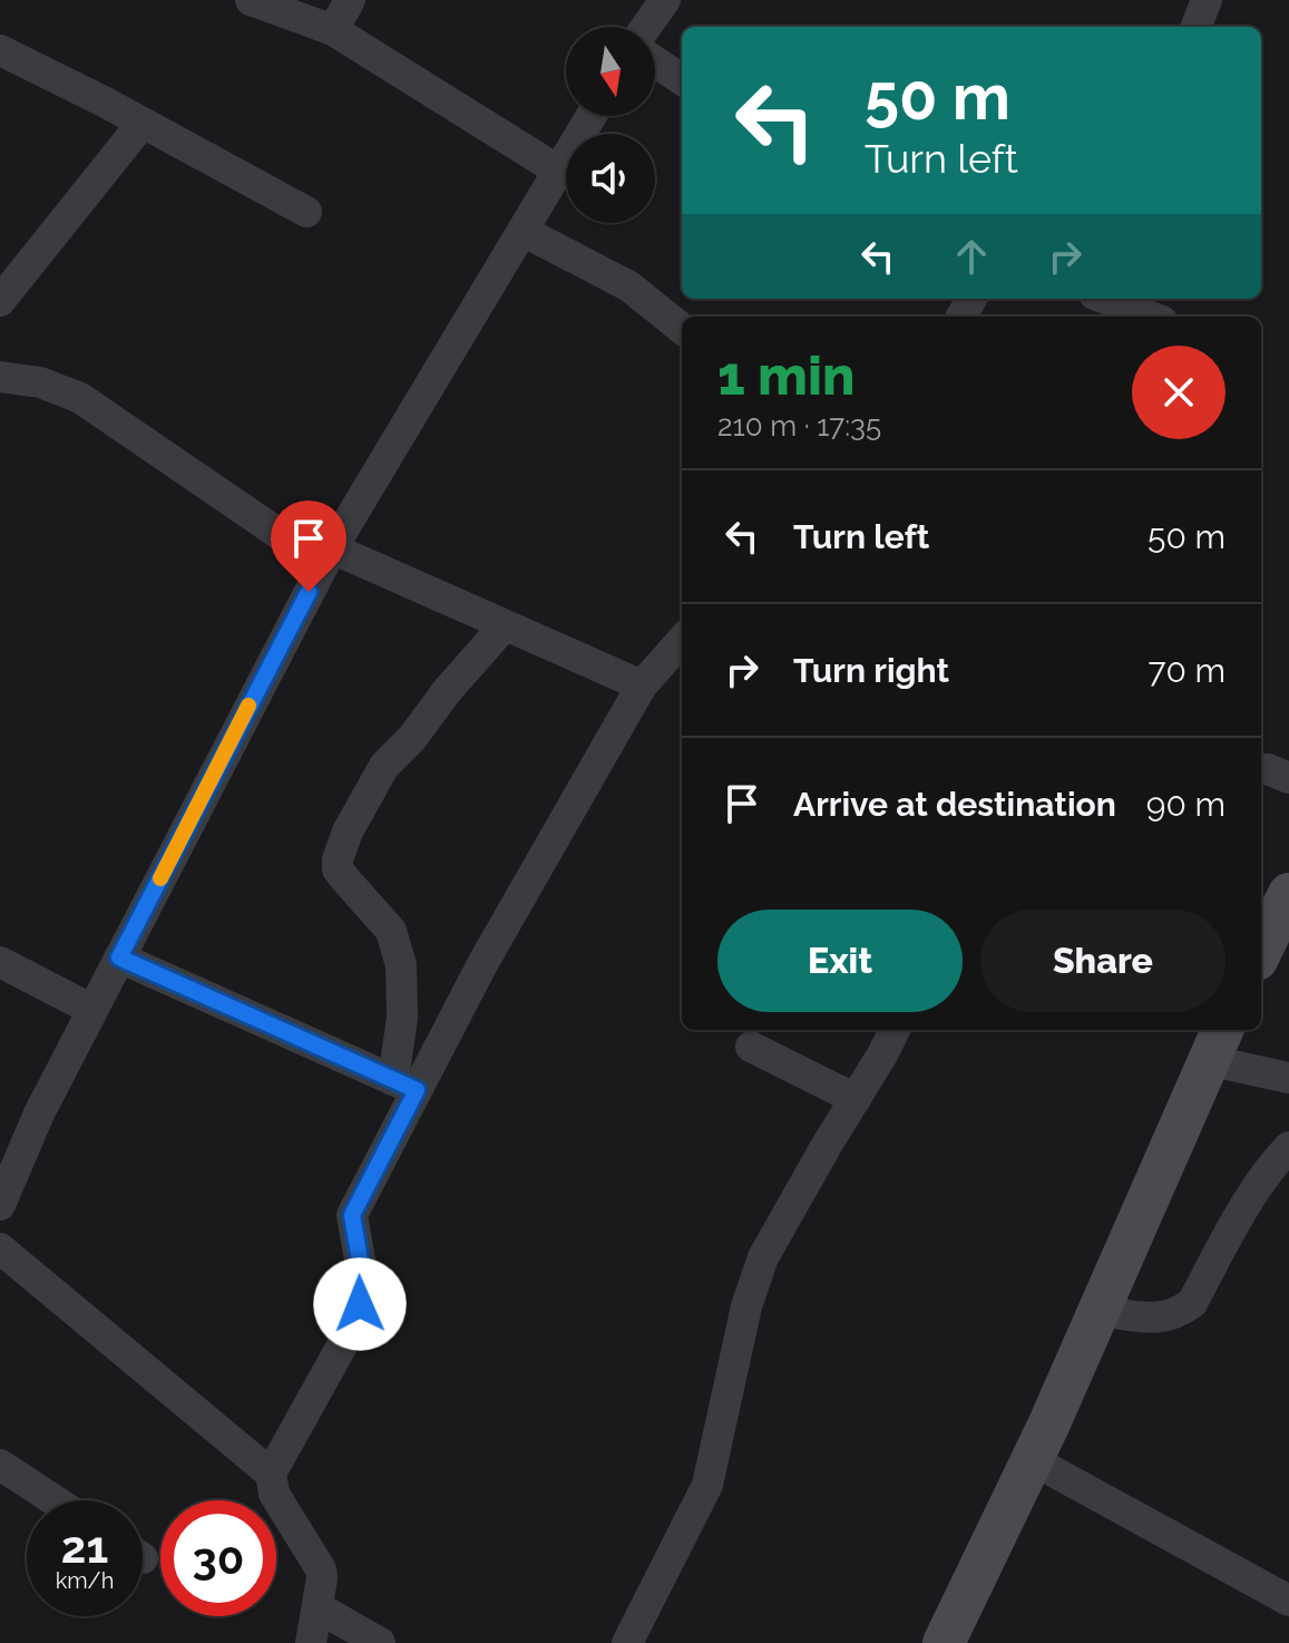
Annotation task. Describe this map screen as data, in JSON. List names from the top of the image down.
{
  "north": "bottom",
  "page": {
    "turn": ["50 m", "Turn left"],
    "heading": ["1 min", "210 m · 17:35"],
    "list": [
      {
        "name": "Turn left",
        "value": "50 m"
      },
      {
        "name": "Turn right",
        "value": "70 m"
      },
      {
        "name": "Arrive at destination",
        "value": "90 m"
      }
    ],
    "buttons": ["Exit", "Share"],
    "speed": "21 km/h",
    "limit": "30"
  }
}
